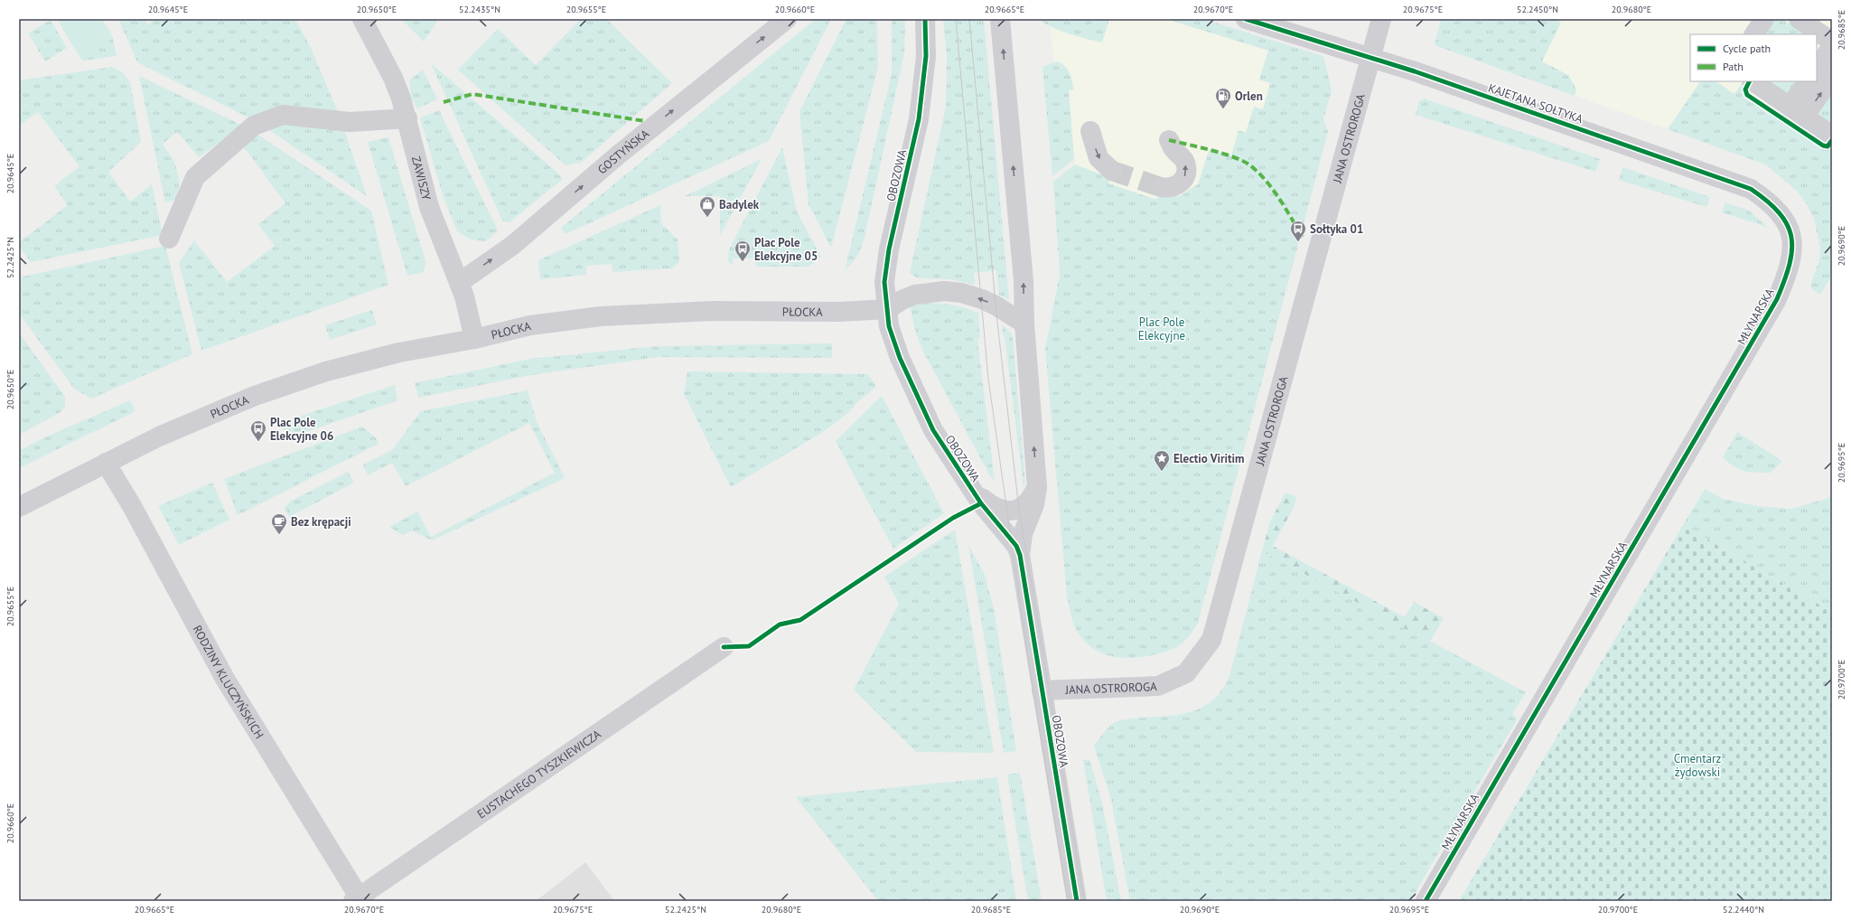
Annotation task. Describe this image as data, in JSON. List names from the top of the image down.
{
  "streets": {
    "street": [
      "KAJETANA SOŁTYKA",
      "JANA OSTROROGA",
      "GOSTYŃSKA",
      "OBOZOWA",
      "ZAWISZY",
      "PŁOCKA",
      "MŁYNARSKA",
      "RODZINY KLUCZYŃSKICH",
      "EUSTACHEGO TYSZKIEWICZA"
    ]
  },
  "crossings": [
    ["KAJETANA SOŁTYKA", "JANA OSTROROGA"],
    ["KAJETANA SOŁTYKA", "MŁYNARSKA"],
    ["JANA OSTROROGA", "OBOZOWA"],
    ["GOSTYŃSKA", "ZAWISZY"],
    ["OBOZOWA", "PŁOCKA"],
    ["ZAWISZY", "PŁOCKA"],
    ["PŁOCKA", "RODZINY KLUCZYŃSKICH"],
    ["RODZINY KLUCZYŃSKICH", "EUSTACHEGO TYSZKIEWICZA"]
  ],
  "one_way": ["GOSTYŃSKA"],
  "parks": ["Plac Pole Elekcyjne", "Cmentarz żydowski"],
  "places": {
    "fuel station": ["Orlen"],
    "shop": ["Badylek"],
    "bus stop": ["Sołtyka 01", "Plac Pole Elekcyjne 05", "Plac Pole Elekcyjne 06"],
    "place": ["Electio Viritim"],
    "cafe": ["Bez krępacji"]
  },
  "legend": ["Cycle path", "Path"],
  "coordinates": [
    "20.9645°E",
    "20.9650°E",
    "52.2435°N",
    "20.9655°E",
    "20.9660°E",
    "20.9665°E",
    "20.9670°E",
    "20.9675°E",
    "52.2450°N",
    "20.9680°E",
    "20.9685°E",
    "20.9690°E",
    "52.2425°N",
    "20.9695°E",
    "20.9700°E",
    "52.2440°N"
  ]
}
